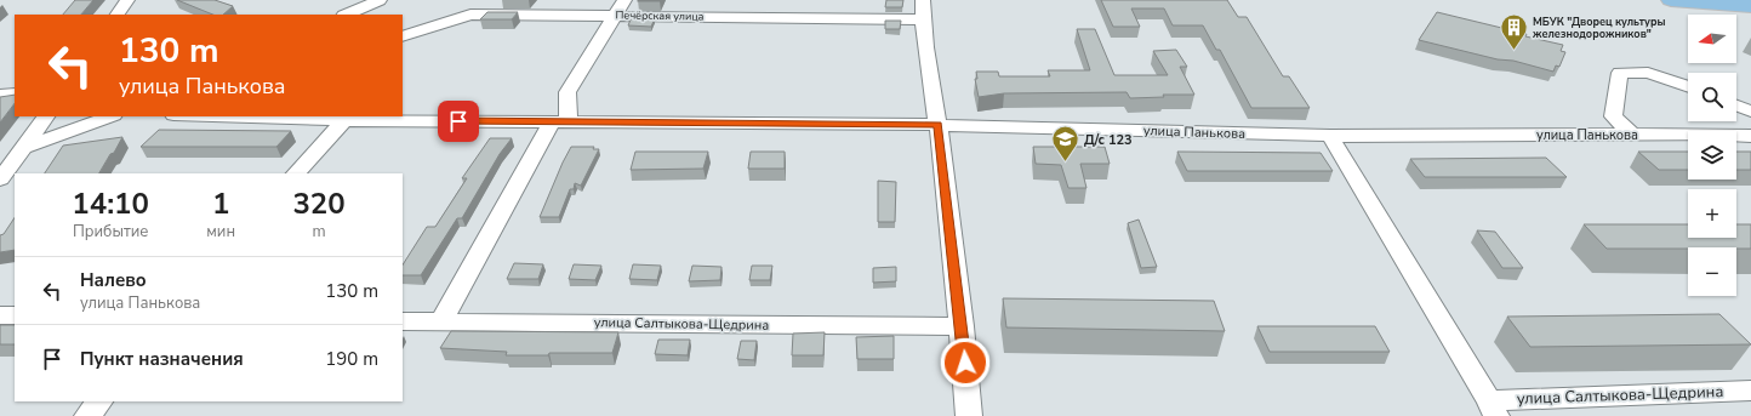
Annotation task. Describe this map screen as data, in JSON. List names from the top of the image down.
{
  "streets": {
    "street": ["Печёрская улица", "улица Панькова", "улица Салтыкова-Щедрина"]
  },
  "places": {
    "building": ["МБУК \"Дворец культуры железнодорожников\""],
    "school or university": ["Д/с 123"]
  },
  "north": "left",
  "page": {
    "map_buttons": ["+", "−"],
    "turn": ["130 m", "улица Панькова"],
    "eta": [
      "14:10",
      "Прибытие",
      "1",
      "мин",
      "320",
      "m"
    ],
    "list": [
      {
        "name": "Налево",
        "note": "улица Панькова",
        "value": "130 m"
      },
      {
        "name": "Пункт назначения",
        "value": "190 m"
      }
    ]
  }
}
